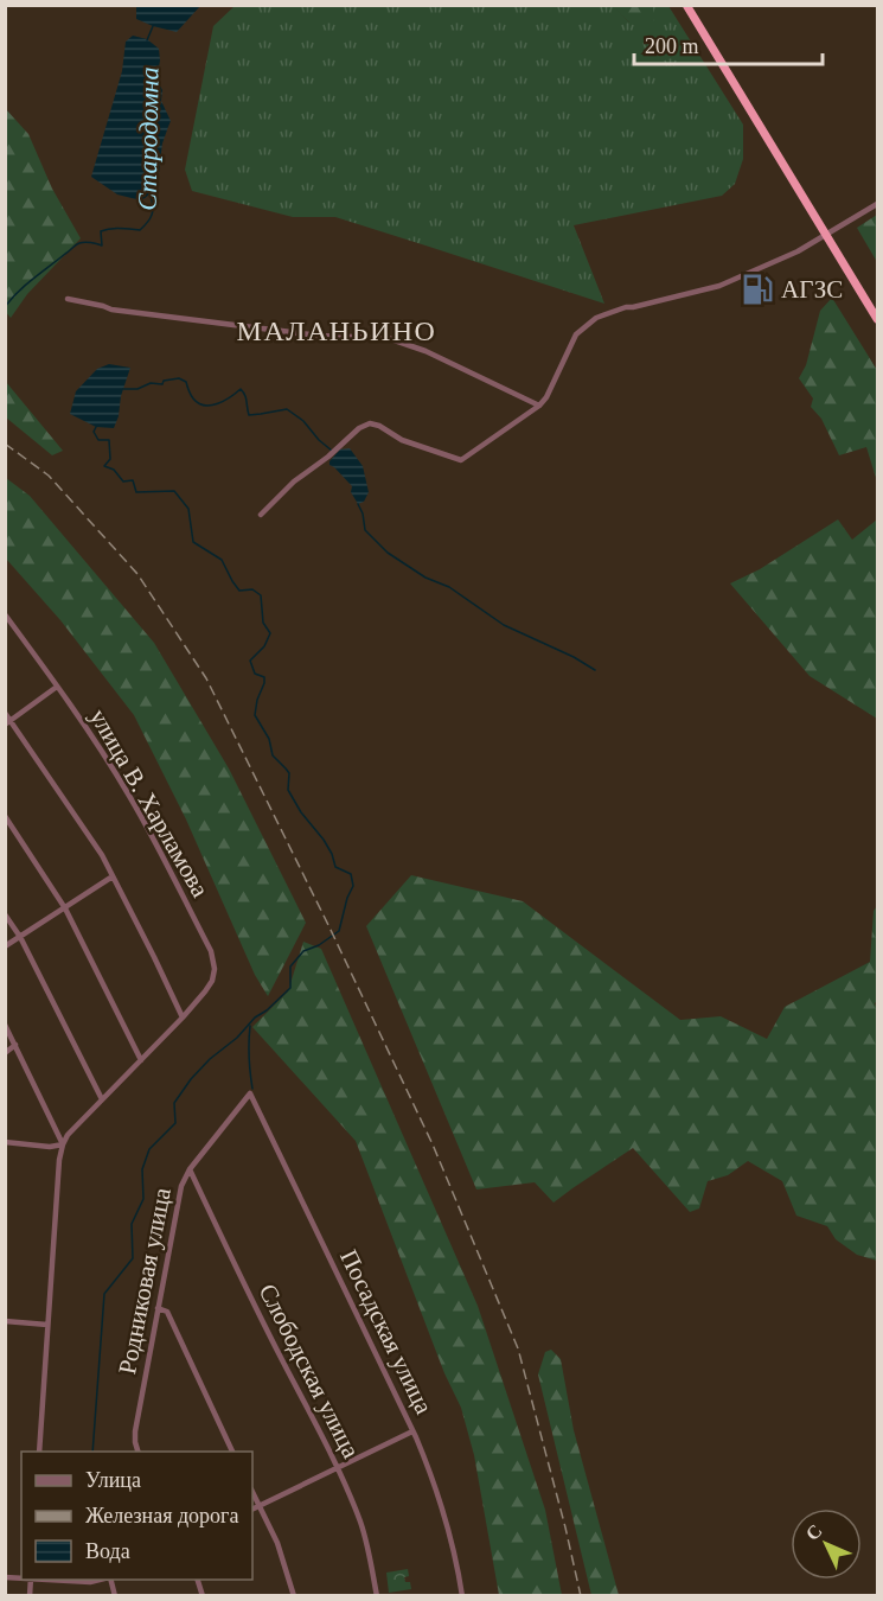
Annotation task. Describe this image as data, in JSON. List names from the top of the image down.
{
  "streets": {
    "street": [
      "улица В. Харламова",
      "Родниковая улица",
      "Посадская улица",
      "Слободская улица"
    ]
  },
  "crossings": [
    ["Родниковая улица", "Посадская улица"],
    ["Родниковая улица", "Слободская улица"]
  ],
  "districts": ["МАЛАНЬИНО"],
  "water": ["Стародомна"],
  "places": {
    "fuel station": ["АГЗС"]
  },
  "legend": ["Улица", "Железная дорога", "Вода"],
  "scale_bar": "200 m",
  "north": "top left"
}
